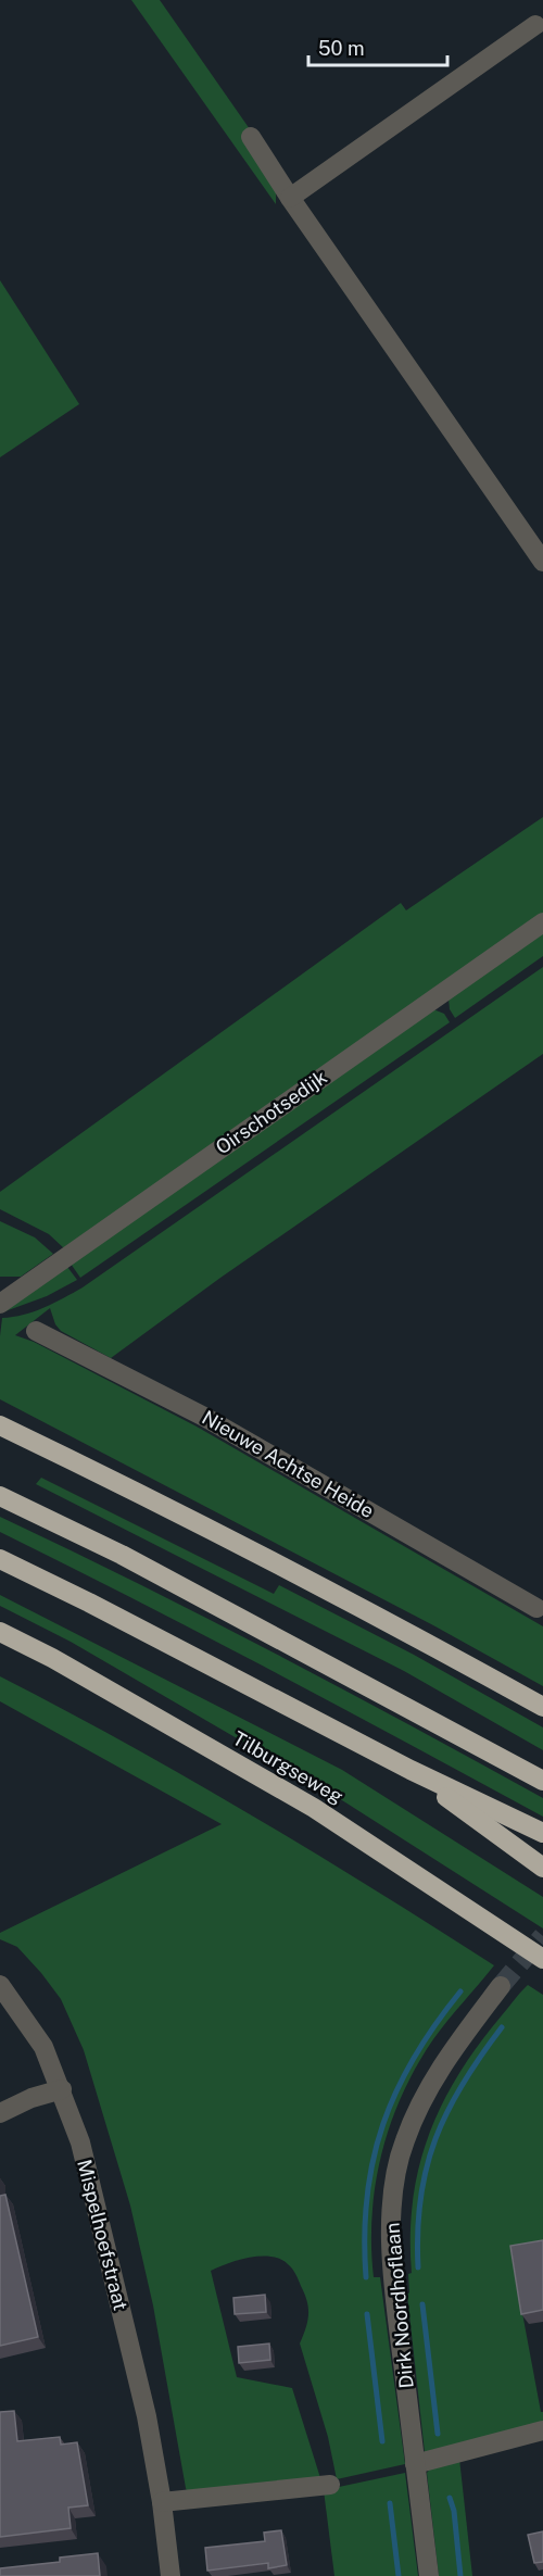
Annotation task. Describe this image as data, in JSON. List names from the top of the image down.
{
  "streets": {
    "highway": ["Tilburgseweg"],
    "street": [
      "Oirschotsedijk",
      "Nieuwe Achtse Heide",
      "Mispelhoefstraat",
      "Dirk Noordhoflaan"
    ]
  },
  "scale_bar": "50 m"
}
